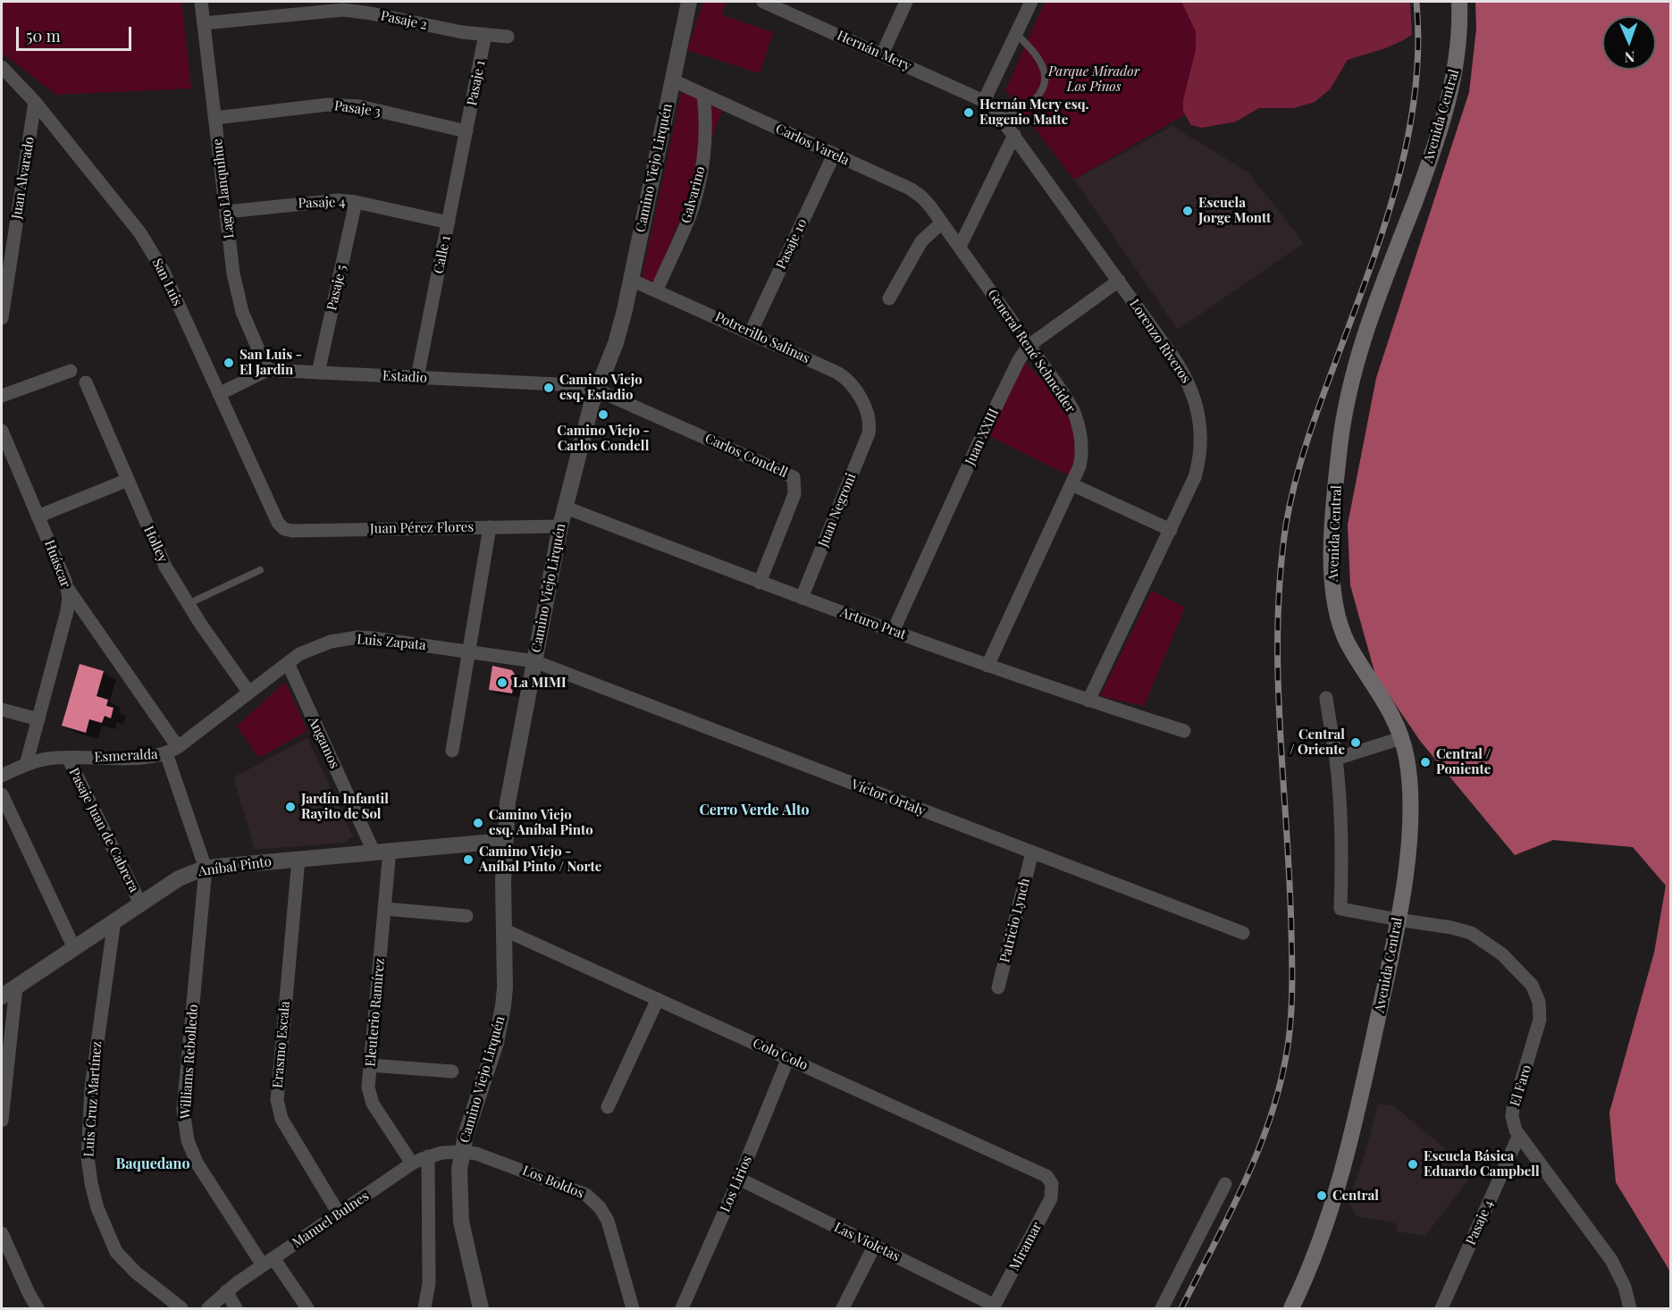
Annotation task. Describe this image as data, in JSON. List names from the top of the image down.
{
  "streets": {
    "main road": ["Avenida Central"],
    "street": [
      "Pasaje 2",
      "Hernán Mery",
      "Pasaje 1",
      "Pasaje 3",
      "Carlos Varela",
      "Camino Viejo Lirquén",
      "Juan Alvarado",
      "Lago Llanquihue",
      "Galvarino",
      "Pasaje 4",
      "Pasaje 10",
      "Calle 1",
      "San Luis",
      "Pasaje 5",
      "Potrerillo Salinas",
      "Lorenzo Riveros",
      "General René Schneider",
      "Estadio",
      "Juan XXIII",
      "Carlos Condell",
      "Juan Negroni",
      "Juan Pérez Flores",
      "Holley",
      "Huáscar",
      "Arturo Prat",
      "Luis Zapata",
      "Angamos",
      "Esmeralda",
      "Víctor Ortaly",
      "Pasaje Juan de Cabrera",
      "Aníbal Pinto",
      "Patricio Lynch",
      "Eleuterio Ramírez",
      "Erasmo Escala",
      "Colo Colo",
      "Williams Rebolledo",
      "El Faro",
      "Luis Cruz Martínez",
      "Los Boldos",
      "Los Lirios",
      "Manuel Bulnes",
      "Las Violetas",
      "Miramar"
    ]
  },
  "crossings": [
    ["Pasaje 2", "Pasaje 1"],
    ["Pasaje 2", "Lago Llanquihue"],
    ["Hernán Mery", "Lorenzo Riveros"],
    ["Pasaje 1", "Pasaje 3"],
    ["Pasaje 1", "Calle 1"],
    ["Pasaje 3", "Lago Llanquihue"],
    ["Pasaje 3", "Calle 1"],
    ["Avenida Central", "El Faro"],
    ["Carlos Varela", "Camino Viejo Lirquén"],
    ["Carlos Varela", "Galvarino"],
    ["Carlos Varela", "Pasaje 10"],
    ["Carlos Varela", "General René Schneider"],
    ["Camino Viejo Lirquén", "Potrerillo Salinas"],
    ["Camino Viejo Lirquén", "Estadio"],
    ["Camino Viejo Lirquén", "Carlos Condell"],
    ["Camino Viejo Lirquén", "Juan Pérez Flores"],
    ["Camino Viejo Lirquén", "Arturo Prat"],
    ["Camino Viejo Lirquén", "Luis Zapata"],
    ["Camino Viejo Lirquén", "Víctor Ortaly"],
    ["Camino Viejo Lirquén", "Aníbal Pinto"],
    ["Camino Viejo Lirquén", "Colo Colo"],
    ["Camino Viejo Lirquén", "Los Boldos"],
    ["Camino Viejo Lirquén", "Manuel Bulnes"],
    ["Juan Alvarado", "San Luis"],
    ["Lago Llanquihue", "Pasaje 4"],
    ["Lago Llanquihue", "Estadio"],
    ["Galvarino", "Potrerillo Salinas"],
    ["Pasaje 4", "Calle 1"],
    ["Pasaje 4", "Pasaje 5"],
    ["Pasaje 4", "El Faro"],
    ["Pasaje 10", "Potrerillo Salinas"],
    ["Calle 1", "Estadio"],
    ["San Luis", "Estadio"],
    ["San Luis", "Juan Pérez Flores"],
    ["Pasaje 5", "Estadio"],
    ["Potrerillo Salinas", "Juan Negroni"],
    ["Lorenzo Riveros", "Juan XXIII"],
    ["Lorenzo Riveros", "Arturo Prat"],
    ["General René Schneider", "Juan XXIII"],
    ["General René Schneider", "Arturo Prat"],
    ["Estadio", "Carlos Condell"],
    ["Juan XXIII", "Arturo Prat"],
    ["Carlos Condell", "Arturo Prat"],
    ["Juan Negroni", "Arturo Prat"],
    ["Holley", "Esmeralda"],
    ["Huáscar", "Esmeralda"],
    ["Luis Zapata", "Angamos"],
    ["Luis Zapata", "Esmeralda"],
    ["Luis Zapata", "Víctor Ortaly"],
    ["Angamos", "Esmeralda"],
    ["Angamos", "Aníbal Pinto"],
    ["Angamos", "Eleuterio Ramírez"],
    ["Esmeralda", "Pasaje Juan de Cabrera"],
    ["Víctor Ortaly", "Patricio Lynch"],
    ["Pasaje Juan de Cabrera", "Aníbal Pinto"],
    ["Aníbal Pinto", "Eleuterio Ramírez"],
    ["Aníbal Pinto", "Erasmo Escala"],
    ["Aníbal Pinto", "Williams Rebolledo"],
    ["Aníbal Pinto", "Luis Cruz Martínez"],
    ["Eleuterio Ramírez", "Manuel Bulnes"],
    ["Erasmo Escala", "Manuel Bulnes"],
    ["Colo Colo", "Los Lirios"],
    ["Colo Colo", "Miramar"],
    ["Williams Rebolledo", "Manuel Bulnes"],
    ["Los Boldos", "Manuel Bulnes"],
    ["Los Lirios", "Las Violetas"],
    ["Las Violetas", "Miramar"]
  ],
  "districts": ["Cerro Verde Alto", "Baquedano"],
  "parks": ["Parque Mirador Los Pinos"],
  "places": [
    "Hernán Mery esq. Eugenio Matte",
    "Escuela Jorge Montt",
    "San Luis - El Jardin",
    "Camino Viejo esq. Estadio",
    "Camino Viejo - Carlos Condell",
    "La MIMI",
    "Central / Oriente",
    "Central / Poniente",
    "Jardín Infantil Rayito de Sol",
    "Camino Viejo esq. Aníbal Pinto",
    "Camino Viejo - Aníbal Pinto / Norte",
    "Escuela Básica Eduardo Campbell",
    "Central"
  ],
  "scale_bar": "50 m",
  "north": "bottom"
}
